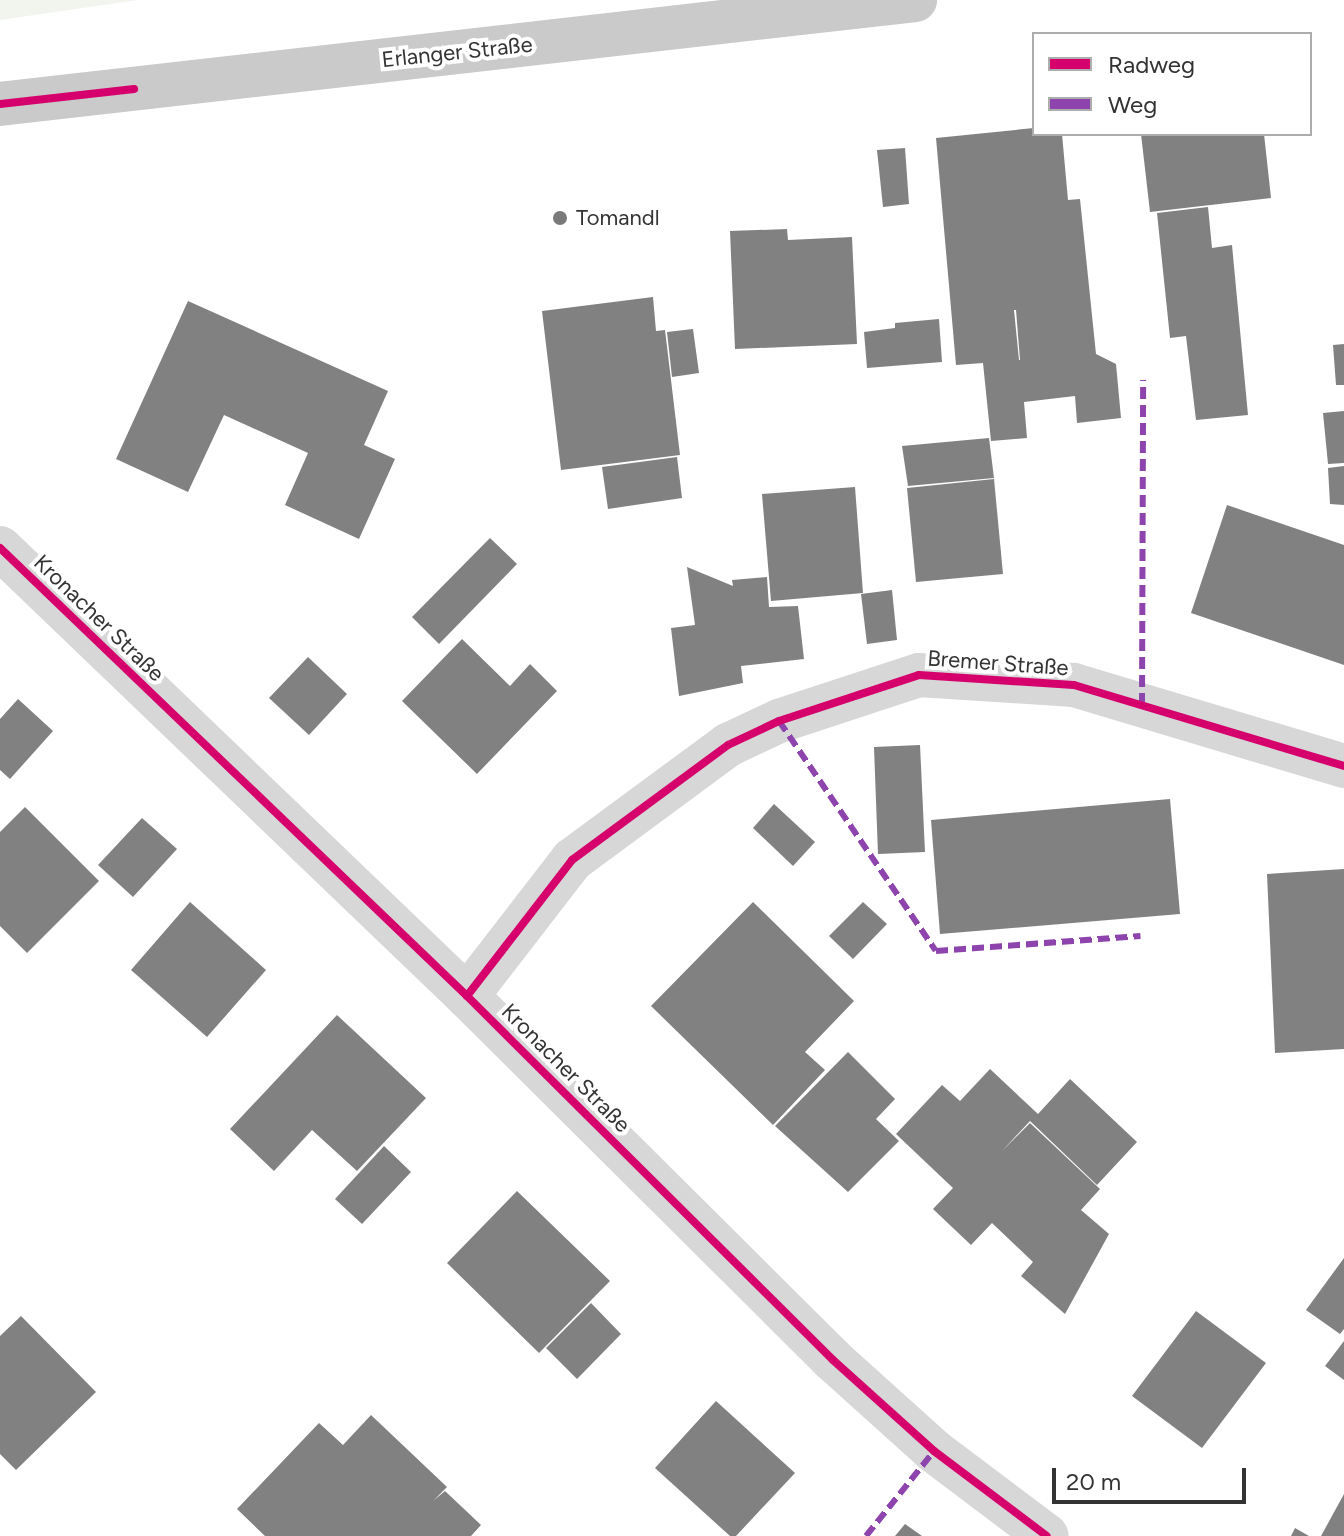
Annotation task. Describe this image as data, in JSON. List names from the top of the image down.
{
  "streets": {
    "main road": ["Erlanger Straße"],
    "street": ["Kronacher Straße", "Bremer Straße"]
  },
  "crossings": [
    ["Kronacher Straße", "Bremer Straße"]
  ],
  "places": ["Tomandl"],
  "legend": ["Radweg", "Weg"],
  "scale_bar": "20 m"
}
